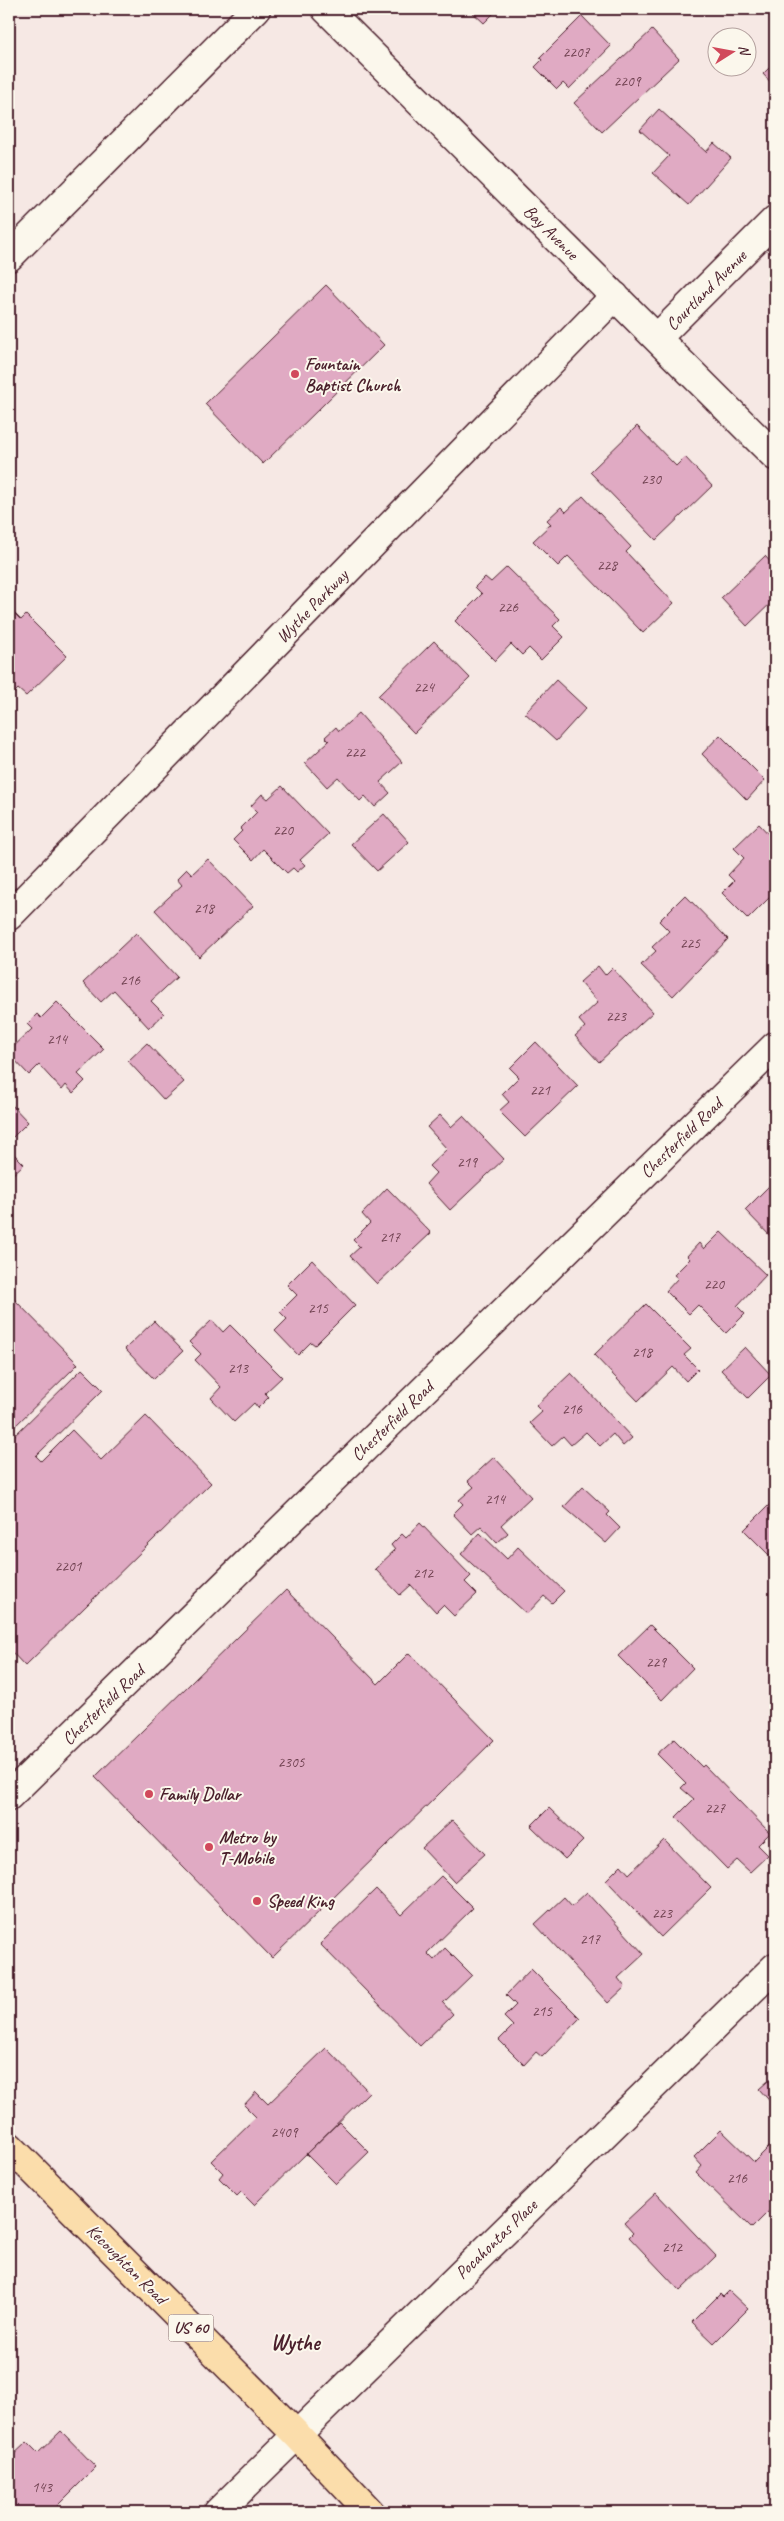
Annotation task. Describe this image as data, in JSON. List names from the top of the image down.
{
  "streets": {
    "main road": ["Kecoughtan Road", "US 60"],
    "street": [
      "Bay Avenue",
      "Courtland Avenue",
      "Wythe Parkway",
      "Chesterfield Road",
      "Pocahontas Place"
    ]
  },
  "crossings": [
    ["Bay Avenue", "Courtland Avenue"],
    ["Bay Avenue", "Wythe Parkway"],
    ["Pocahontas Place", "Kecoughtan Road"]
  ],
  "districts": ["Wythe"],
  "places": [
    "Fountain Baptist Church",
    "Family Dollar",
    "Metro by T-Mobile",
    "Speed King"
  ],
  "house_numbers": [
    "2207",
    "2209",
    "230",
    "228",
    "226",
    "224",
    "222",
    "220",
    "218",
    "225",
    "216",
    "223",
    "214",
    "221",
    "219",
    "217",
    "220",
    "215",
    "218",
    "213",
    "216",
    "214",
    "2201",
    "212",
    "229",
    "2305",
    "227",
    "223",
    "217",
    "215",
    "2409",
    "216",
    "212",
    "143"
  ],
  "north": "right"
}
